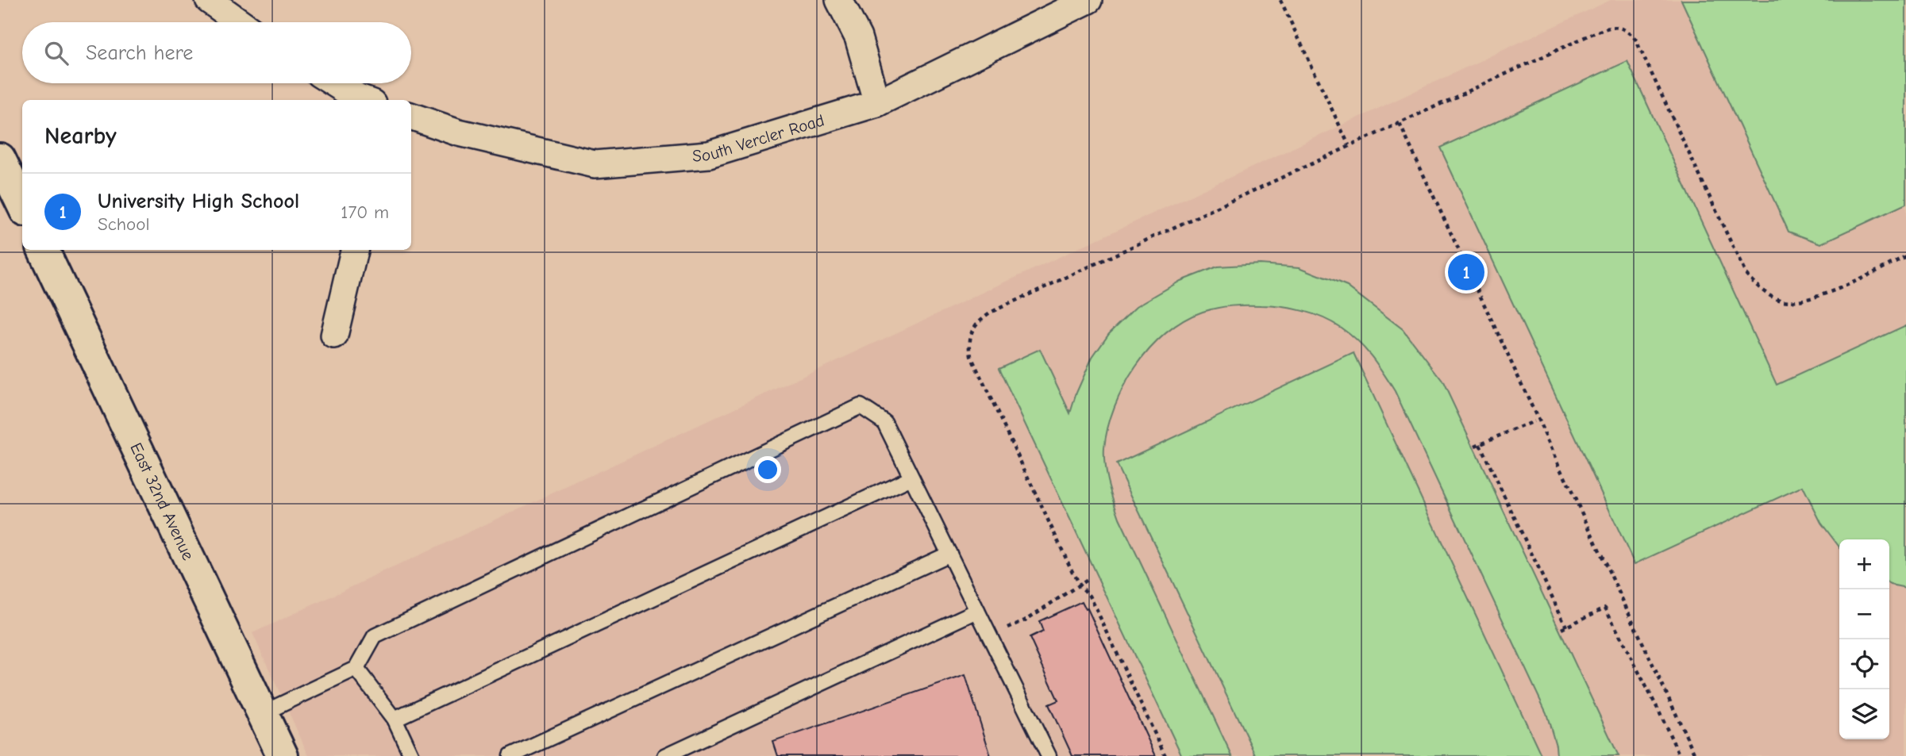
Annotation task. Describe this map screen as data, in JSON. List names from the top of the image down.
{
  "streets": {
    "main road": ["East 32nd Avenue"],
    "street": ["South Vercler Road"]
  },
  "page": {
    "search": "Search here",
    "heading": "Nearby",
    "list": [
      {
        "mark": "1",
        "name": "University High School",
        "note": "School",
        "value": "170 m"
      }
    ],
    "pins": "1",
    "map_buttons": ["+", "−"]
  }
}
